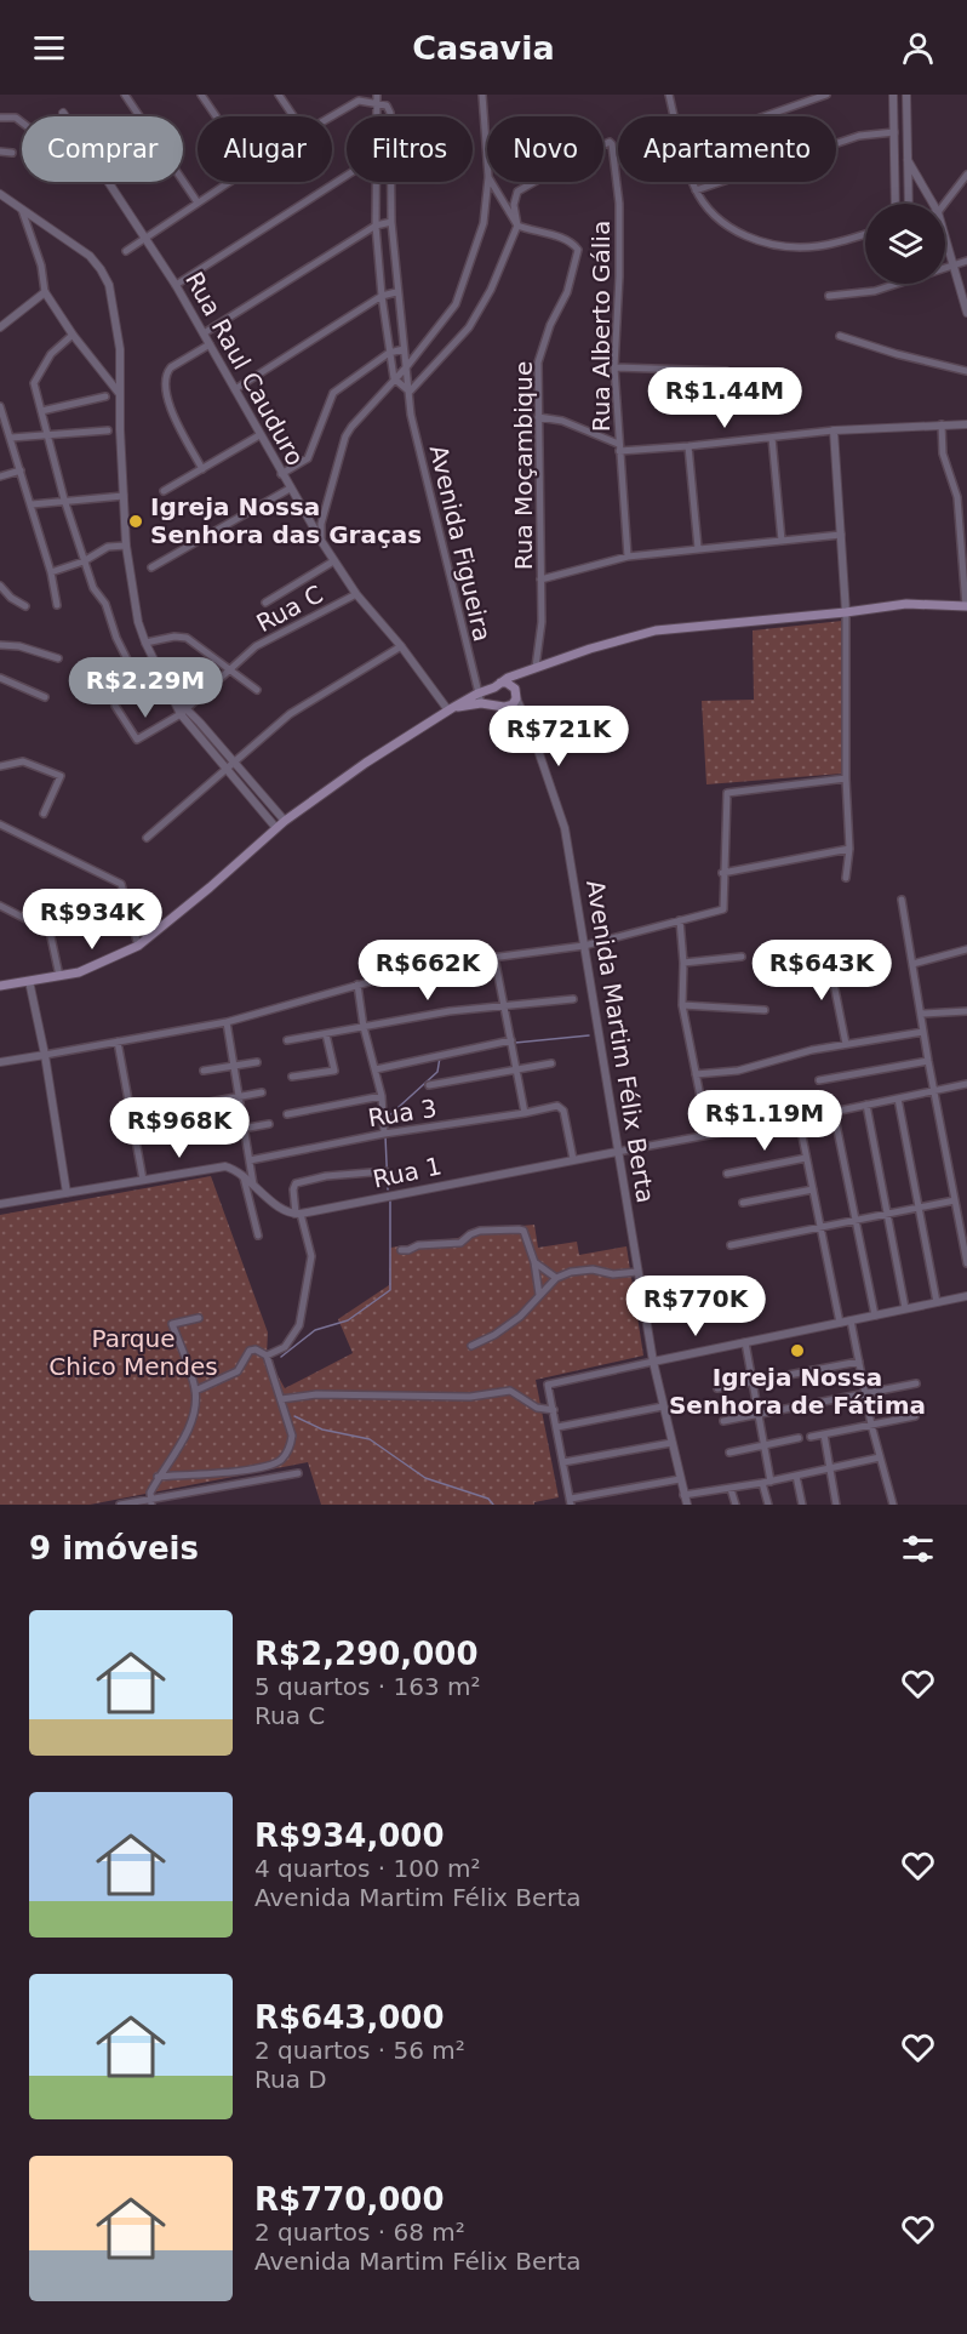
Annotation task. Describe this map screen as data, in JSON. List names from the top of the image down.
{
  "streets": {
    "street": [
      "Rua Alberto Gália",
      "Rua Raul Cauduro",
      "Rua Moçambique",
      "Avenida Figueira",
      "Rua C",
      "Avenida Martim Félix Berta",
      "Rua 3",
      "Rua 1"
    ]
  },
  "crossings": [
    ["Rua Alberto Gália", "Rua Moçambique"],
    ["Rua Raul Cauduro", "Rua C"],
    ["Avenida Martim Félix Berta", "Rua 1"],
    ["Rua 3", "Rua 1"]
  ],
  "parks": ["Parque Chico Mendes"],
  "places": ["Igreja Nossa Senhora das Graças", "Igreja Nossa Senhora de Fátima"],
  "page": {
    "header": "Casavia",
    "chip": [
      "Comprar",
      "Alugar",
      "Filtros",
      "Novo",
      "Apartamento"
    ],
    "price": [
      "R$1.44M",
      "R$2.29M",
      "R$721K",
      "R$934K",
      "R$662K",
      "R$643K",
      "R$1.19M",
      "R$968K",
      "R$770K"
    ],
    "heading": "9 imóveis",
    "list": [
      {
        "name": "R$2,290,000",
        "note": "5 quartos · 163 m² · Rua C"
      },
      {
        "name": "R$934,000",
        "note": "4 quartos · 100 m² · Avenida Martim Félix Berta"
      },
      {
        "name": "R$643,000",
        "note": "2 quartos · 56 m² · Rua D"
      },
      {
        "name": "R$770,000",
        "note": "2 quartos · 68 m² · Avenida Martim Félix Berta"
      }
    ]
  }
}
